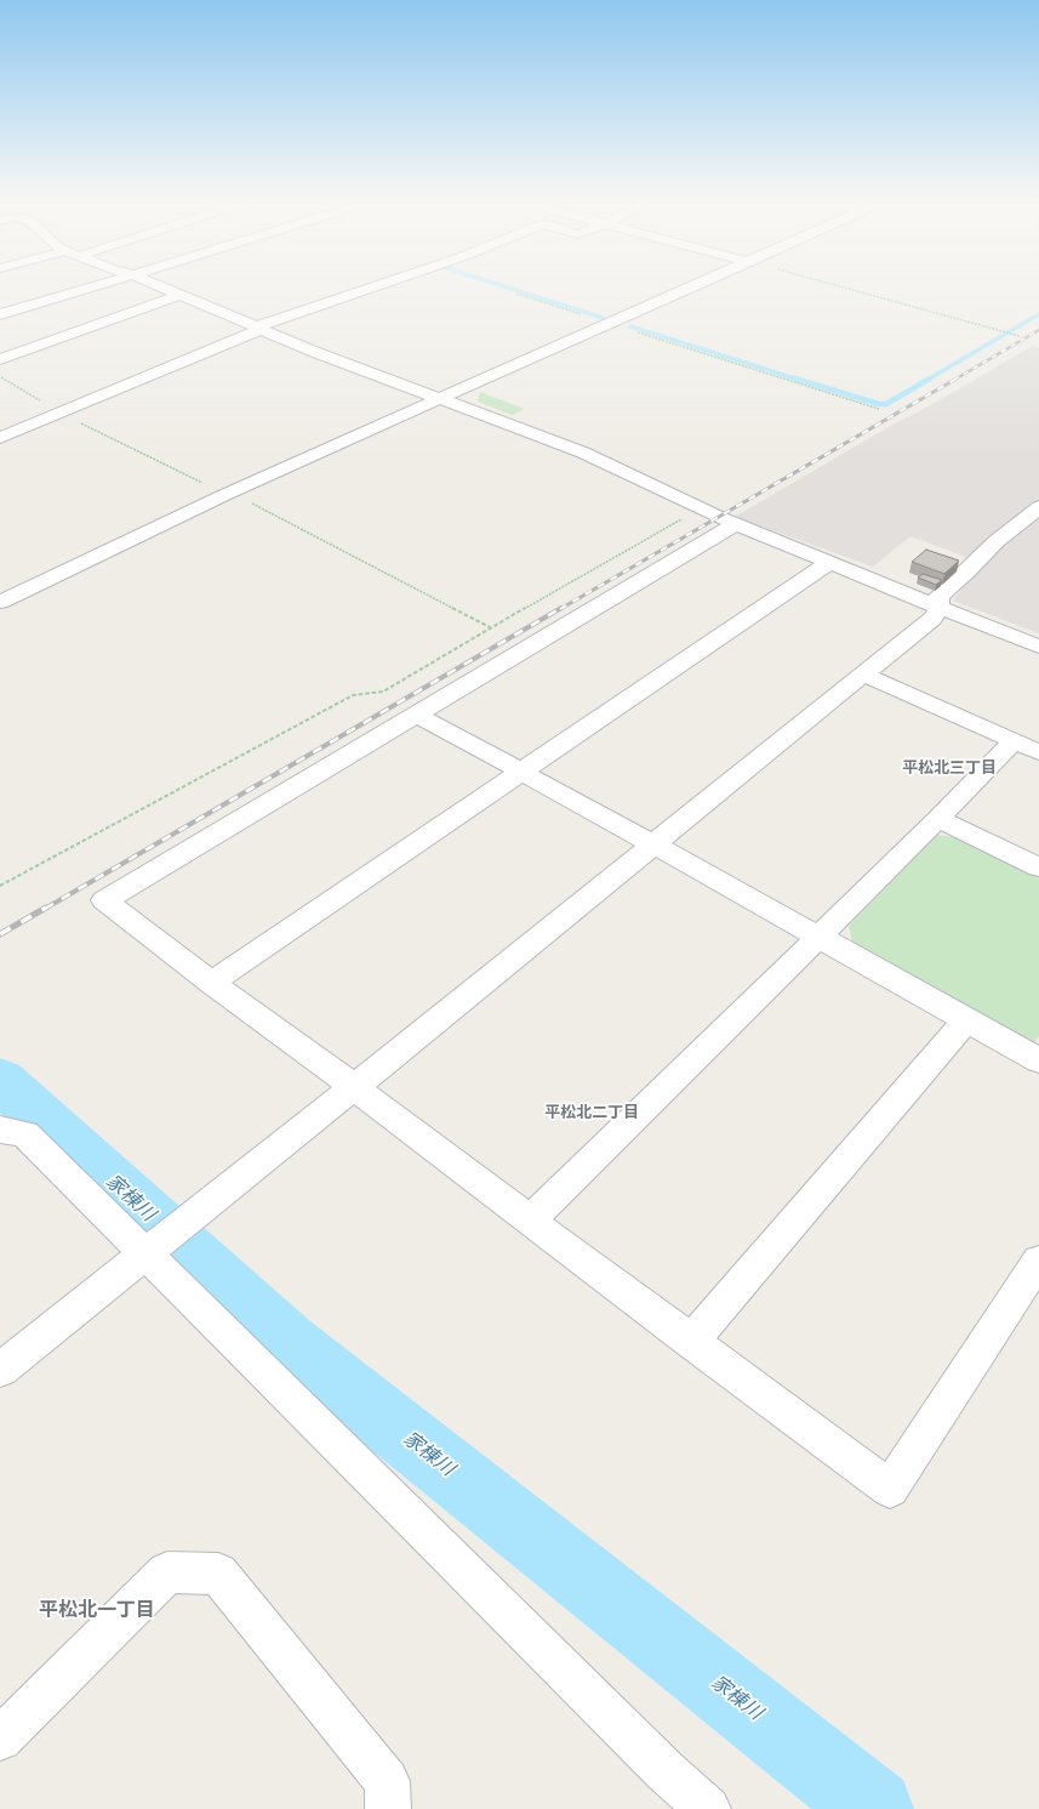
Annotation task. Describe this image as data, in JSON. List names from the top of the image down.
{
  "districts": ["平松北三丁目", "平松北二丁目", "平松北一丁目"],
  "water": ["家棟川"]
}
